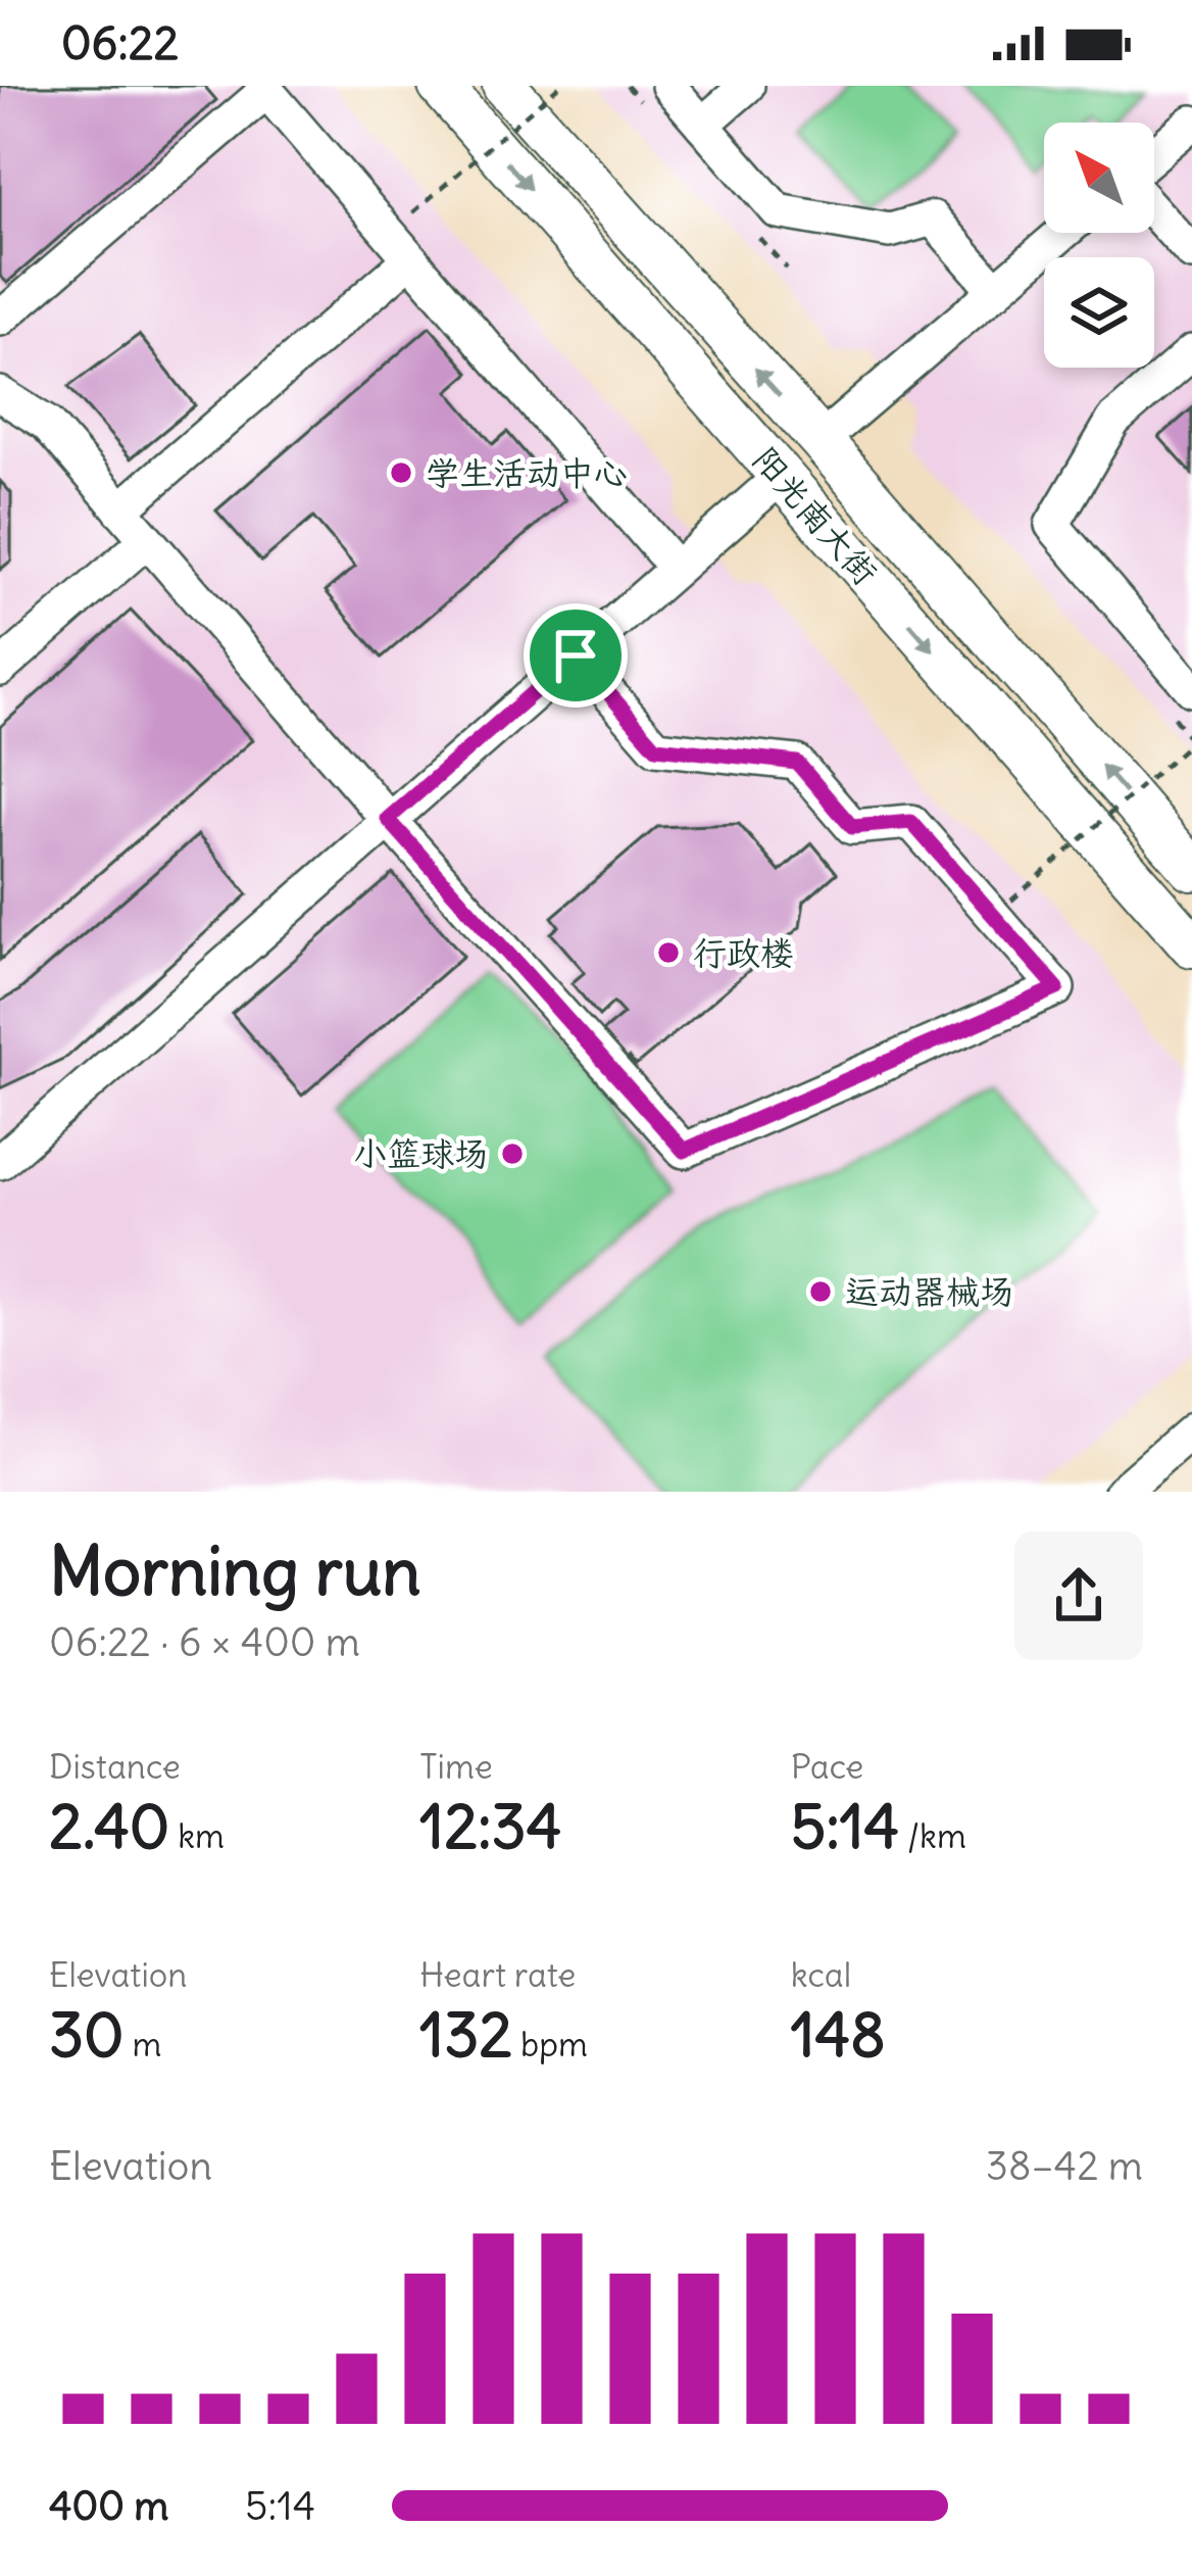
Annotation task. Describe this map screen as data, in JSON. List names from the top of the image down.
{
  "streets": {
    "main road": ["阳光南大街"]
  },
  "places": [
    "学生活动中心",
    "行政楼",
    "小篮球场",
    "运动器械场"
  ],
  "north": "top left",
  "page": {
    "status": "06:22",
    "heading": ["Morning run", "06:22 · 6 × 400 m"],
    "stats": [
      ["Distance", "2.40 km"],
      ["Time", "12:34"],
      ["Pace", "5:14 /km"],
      ["Elevation", "30 m"],
      ["Heart rate", "132 bpm"],
      ["kcal", "148"]
    ],
    "chart": ["Elevation", "38–42 m"],
    "list": [
      {
        "name": "400 m",
        "note": "5:14"
      }
    ]
  }
}
